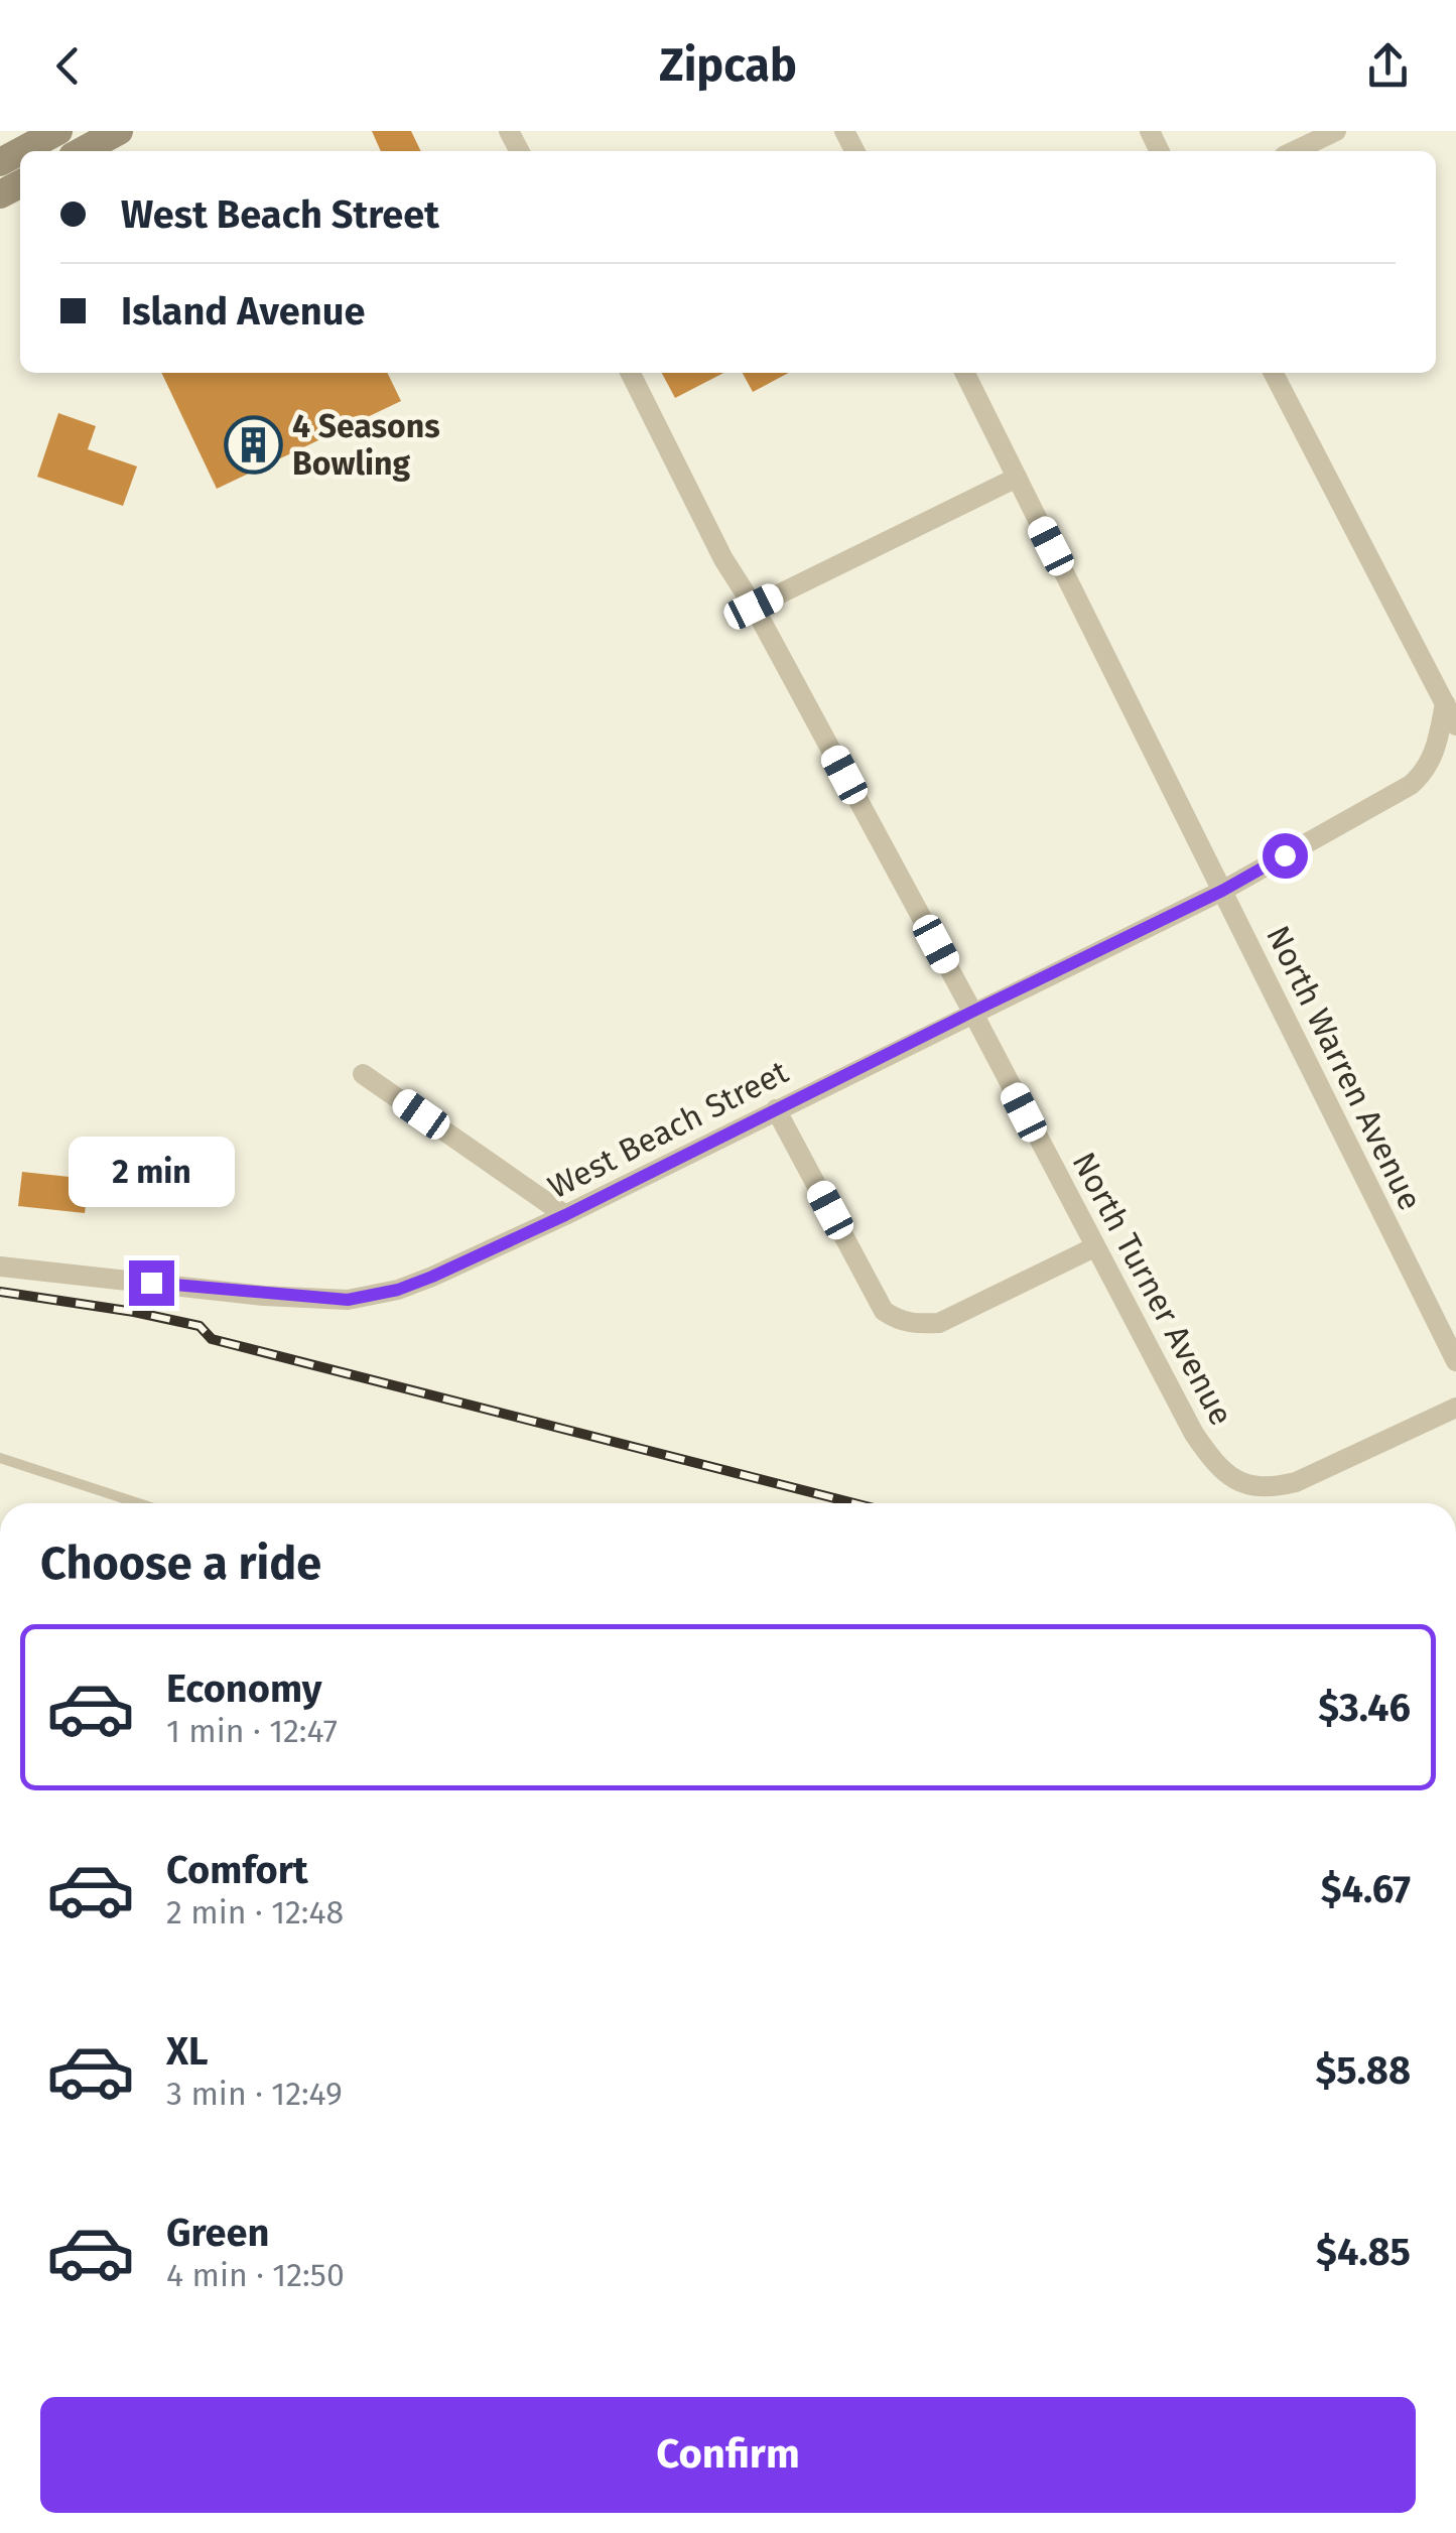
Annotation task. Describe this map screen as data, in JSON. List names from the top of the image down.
{
  "streets": {
    "street": ["North Warren Avenue", "West Beach Street", "North Turner Avenue"]
  },
  "crossings": [
    ["North Warren Avenue", "West Beach Street"],
    ["West Beach Street", "North Turner Avenue"]
  ],
  "places": {
    "building": ["4 Seasons Bowling"]
  },
  "page": {
    "header": "Zipcab",
    "banner": ["West Beach Street", "Island Avenue"],
    "bubble": "2 min",
    "heading": "Choose a ride",
    "list": [
      {
        "name": "Economy",
        "note": "1 min · 12:47",
        "value": "$3.46"
      },
      {
        "name": "Comfort",
        "note": "2 min · 12:48",
        "value": "$4.67"
      },
      {
        "name": "XL",
        "note": "3 min · 12:49",
        "value": "$5.88"
      },
      {
        "name": "Green",
        "note": "4 min · 12:50",
        "value": "$4.85"
      }
    ],
    "buttons": "Confirm"
  }
}
